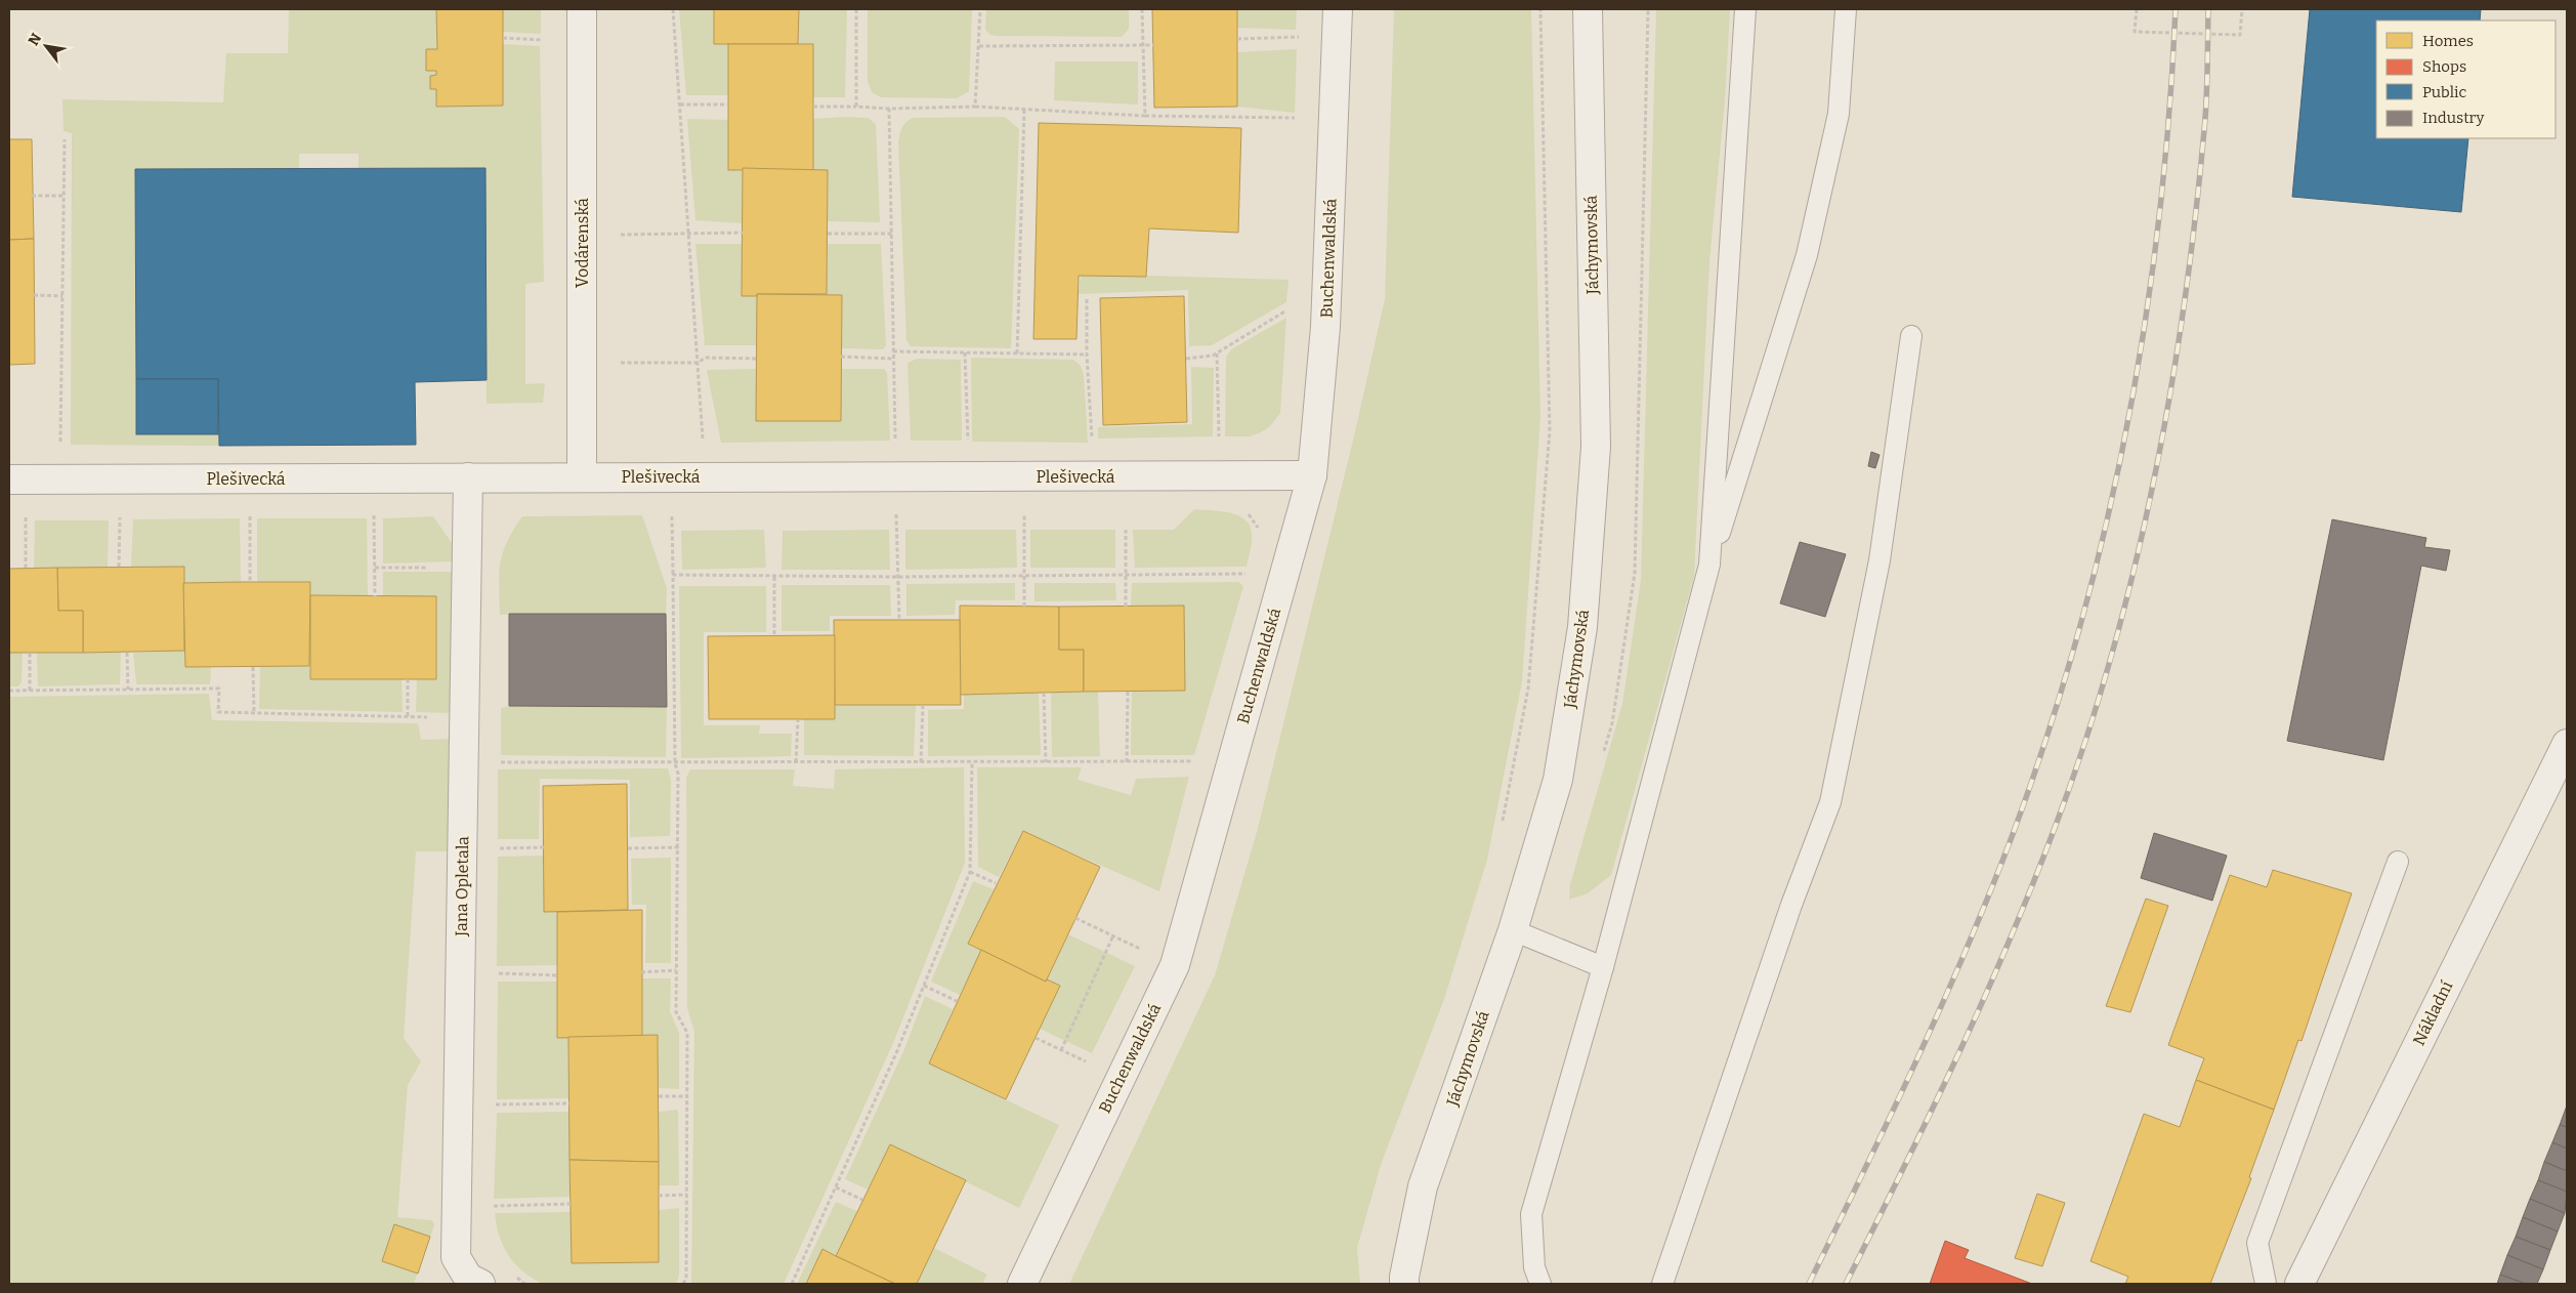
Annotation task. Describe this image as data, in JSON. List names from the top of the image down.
{
  "streets": {
    "street": [
      "Vodárenská",
      "Jáchymovská",
      "Buchenwaldská",
      "Plešivecká",
      "Jana Opletala",
      "Nákladní"
    ]
  },
  "crossings": [
    ["Vodárenská", "Plešivecká"],
    ["Buchenwaldská", "Plešivecká"],
    ["Plešivecká", "Jana Opletala"]
  ],
  "legend": [
    "Homes",
    "Shops",
    "Public",
    "Industry"
  ],
  "north": "top left"
}
